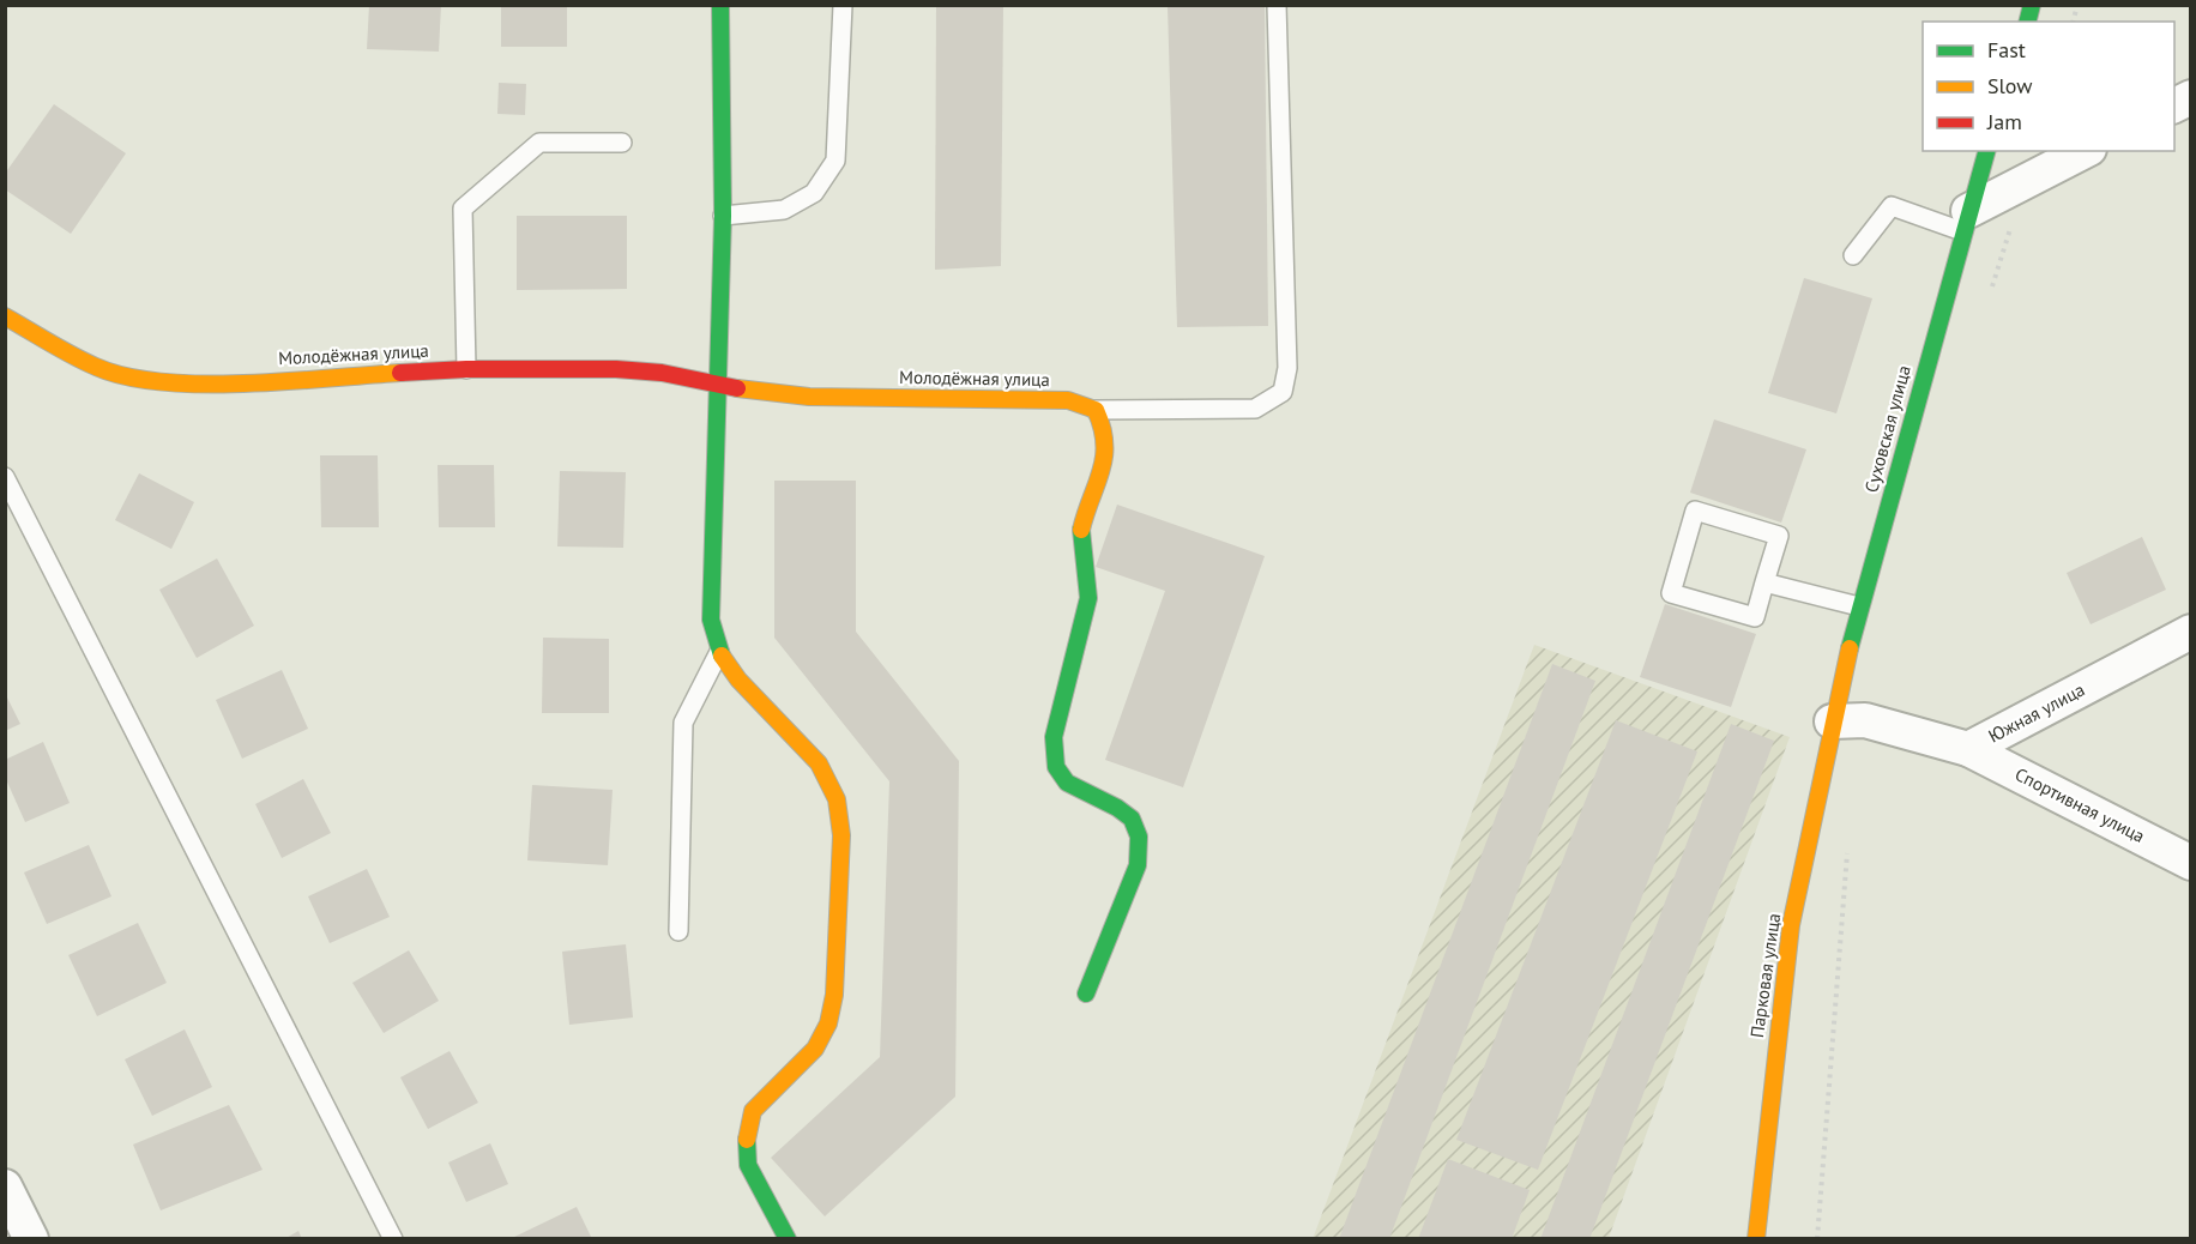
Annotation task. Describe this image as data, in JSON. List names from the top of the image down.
{
  "streets": {
    "street": [
      "Молодёжная улица",
      "Суховская улица",
      "Южная улица",
      "Спортивная улица",
      "Парковая улица"
    ]
  },
  "crossings": [
    ["Суховская улица", "Южная улица"],
    ["Суховская улица", "Парковая улица"],
    ["Южная улица", "Спортивная улица"],
    ["Южная улица", "Парковая улица"]
  ],
  "legend": ["Fast", "Slow", "Jam"]
}
